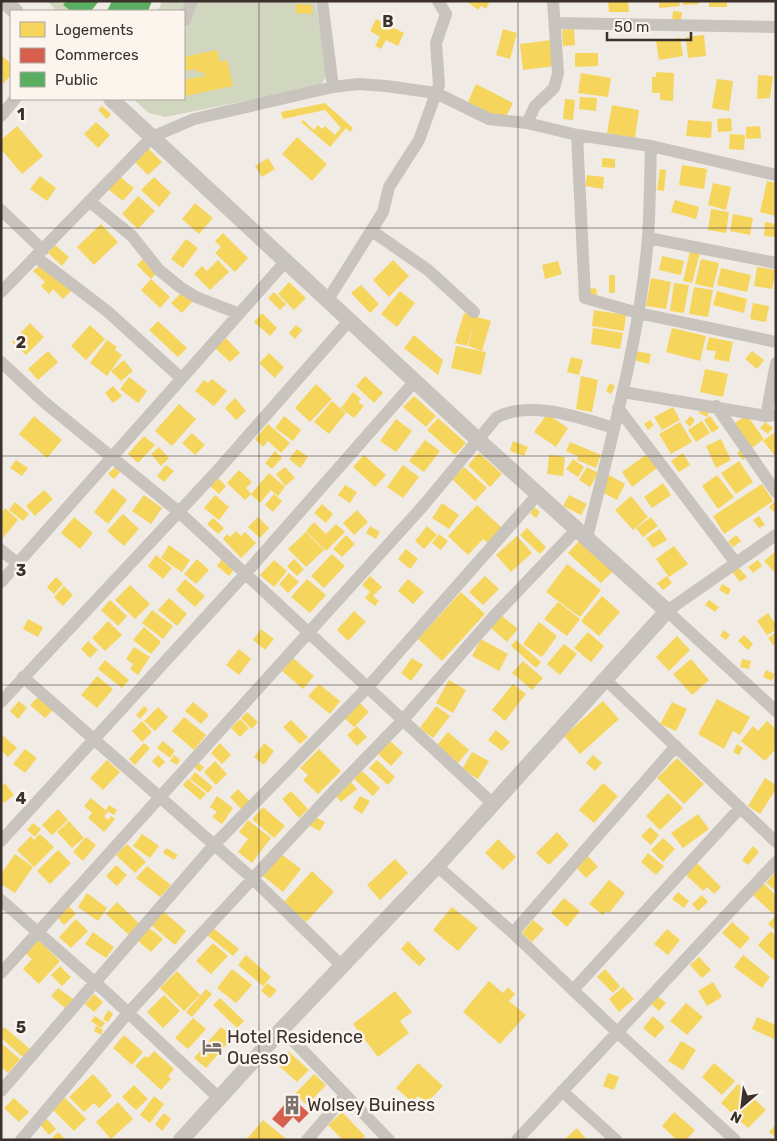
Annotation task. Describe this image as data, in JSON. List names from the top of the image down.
{
  "places": {
    "hotel": ["Hotel Residence Ouesso"],
    "building": ["Wolsey Buiness"]
  },
  "legend": ["Logements", "Commerces", "Public"],
  "scale_bar": "50 m",
  "north": "bottom left",
  "grid": {
    "columns": ["B"],
    "rows": [
      "1",
      "2",
      "3",
      "4",
      "5"
    ]
  }
}
